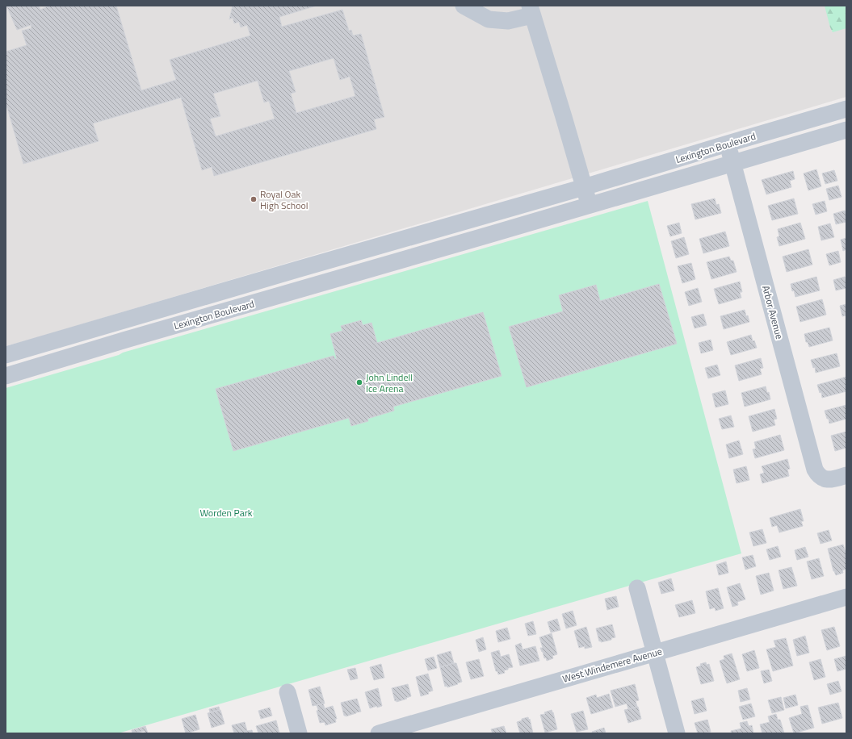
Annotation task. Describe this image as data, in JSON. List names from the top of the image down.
{
  "streets": {
    "street": ["Lexington Boulevard", "Arbor Avenue", "West Windemere Avenue"]
  },
  "crossings": [
    ["Lexington Boulevard", "Arbor Avenue"]
  ],
  "parks": ["Worden Park"],
  "places": ["Royal Oak High School", "John Lindell Ice Arena"]
}
